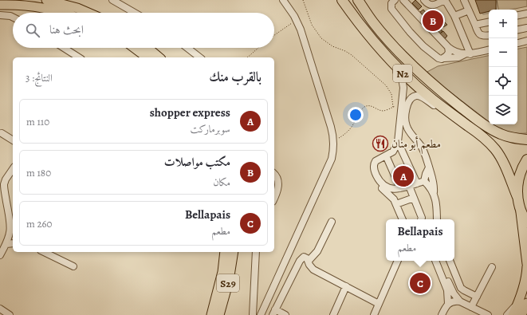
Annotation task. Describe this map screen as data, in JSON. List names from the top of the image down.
{
  "streets": {
    "highway": ["N2"],
    "main road": ["S29"]
  },
  "places": {
    "restaurant": ["مطعم أبو منان"]
  },
  "page": {
    "pins": ["B", "A", "C"],
    "map_buttons": ["+", "−"],
    "search": "ابحث هنا",
    "heading": ["بالقرب منك", "النتائج: 3"],
    "list": [
      {
        "mark": "A",
        "name": "shopper express",
        "note": "سوبرماركت",
        "value": "110 m"
      },
      {
        "mark": "B",
        "name": "مكتب مواصلات",
        "note": "مكان",
        "value": "180 m"
      },
      {
        "mark": "C",
        "name": "Bellapais",
        "note": "مطعم",
        "value": "260 m"
      }
    ],
    "popup": ["Bellapais", "مطعم"]
  }
}
